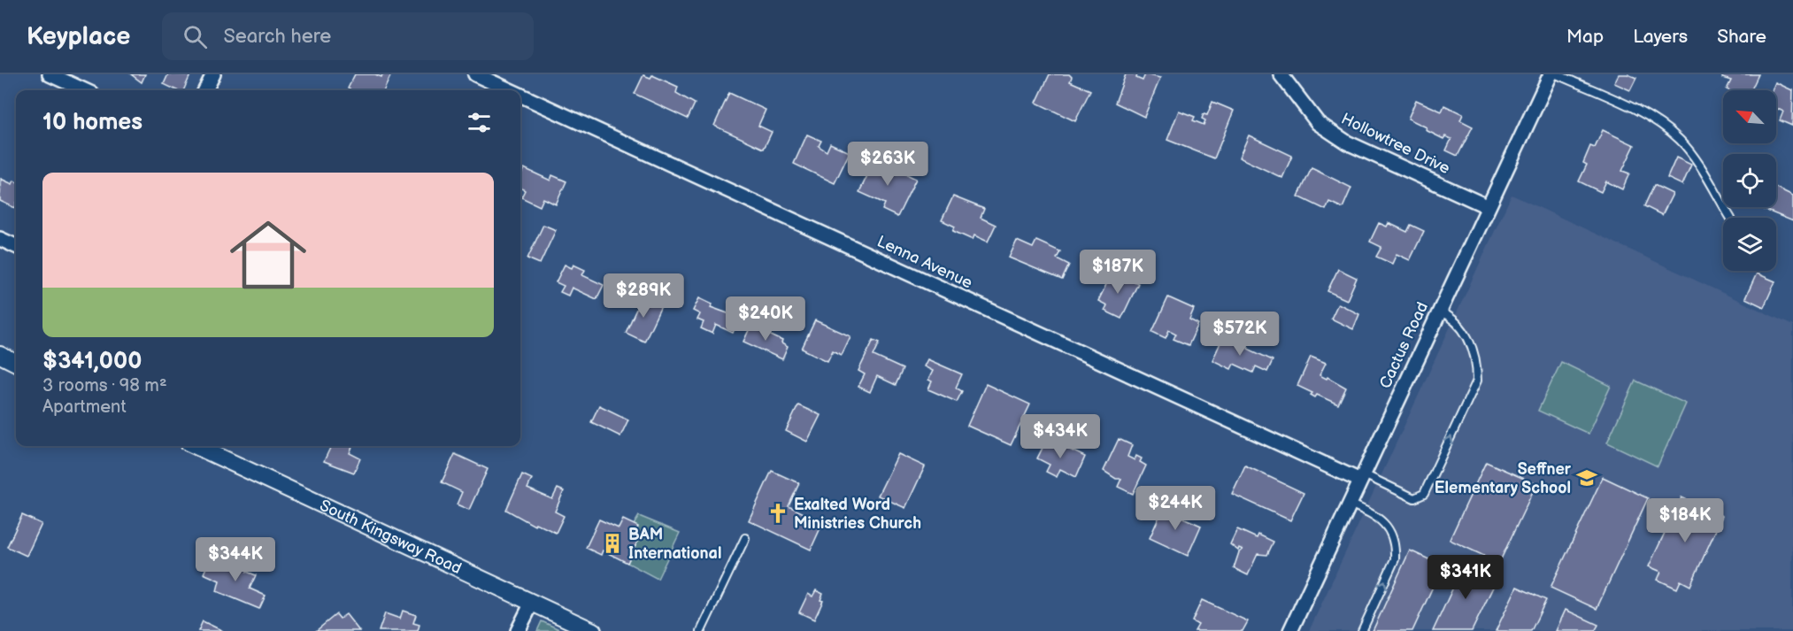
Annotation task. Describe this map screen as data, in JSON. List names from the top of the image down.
{
  "streets": {
    "street": [
      "Hollowtree Drive",
      "Lenna Avenue",
      "Cactus Road",
      "South Kingsway Road"
    ]
  },
  "crossings": [
    ["Hollowtree Drive", "Cactus Road"],
    ["Lenna Avenue", "Cactus Road"]
  ],
  "places": {
    "school or university": ["Seffner Elementary School"],
    "church": ["Exalted Word Ministries Church"],
    "building": ["BAM International"]
  },
  "north": "top left",
  "page": {
    "header": "Keyplace",
    "search": "Search here",
    "nav": ["Map", "Layers", "Share"],
    "heading": "10 homes",
    "price": [
      "$263K",
      "$187K",
      "$289K",
      "$240K",
      "$572K",
      "$434K",
      "$244K",
      "$184K",
      "$344K",
      "$341K"
    ],
    "list": [
      {
        "name": "$341,000",
        "note": "3 rooms · 98 m² · Apartment"
      }
    ]
  }
}
